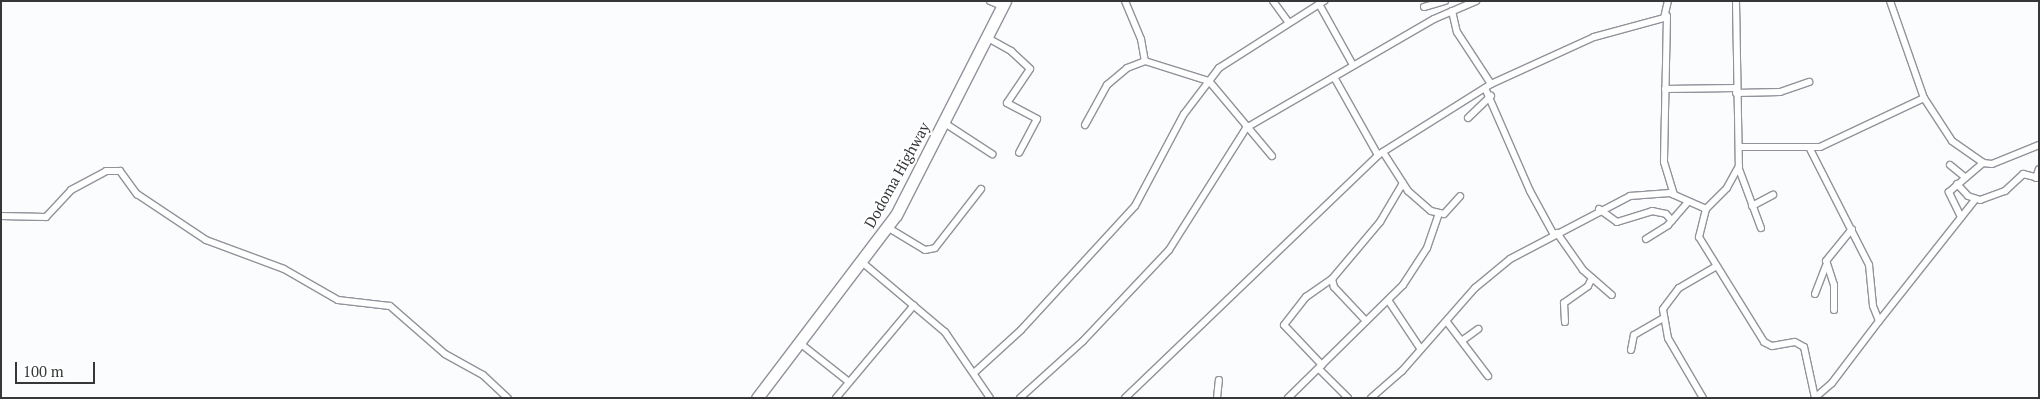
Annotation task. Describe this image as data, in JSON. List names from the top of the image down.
{
  "streets": {
    "highway": ["Dodoma Highway"]
  },
  "scale_bar": "100 m"
}
